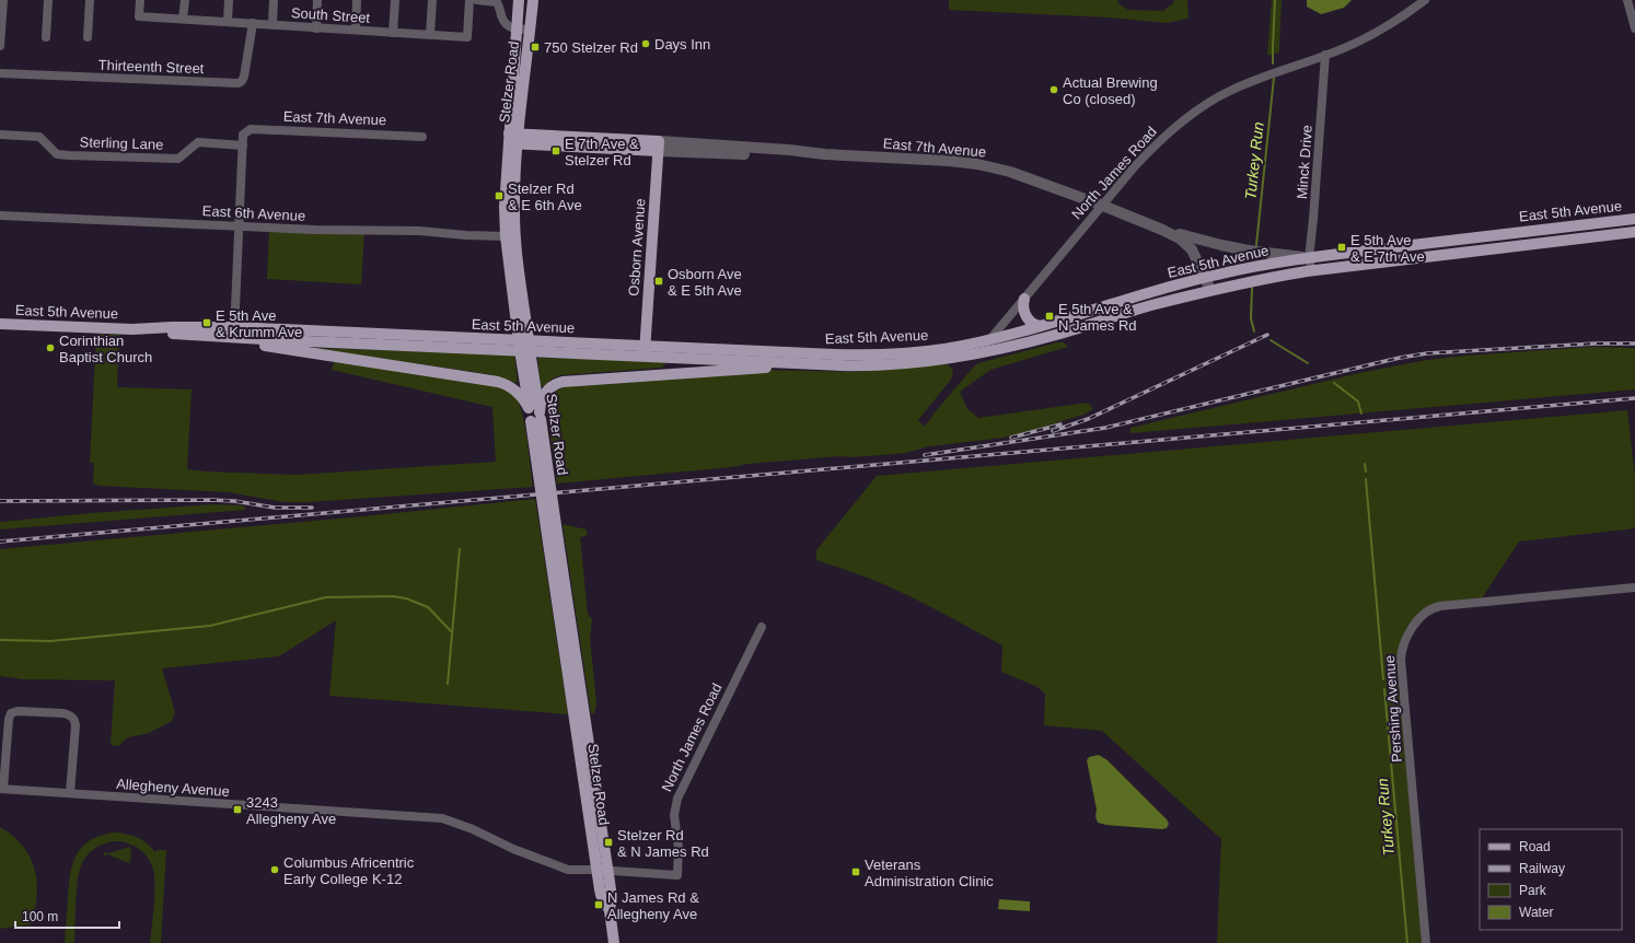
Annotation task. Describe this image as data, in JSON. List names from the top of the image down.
{
  "streets": {
    "main road": [
      "Stelzer Road",
      "East 7th Avenue",
      "East 5th Avenue",
      "Osborn Avenue"
    ],
    "street": [
      "South Street",
      "Thirteenth Street",
      "Sterling Lane",
      "Minck Drive",
      "North James Road",
      "East 6th Avenue",
      "Pershing Avenue",
      "Allegheny Avenue"
    ]
  },
  "crossings": [
    ["South Street", "Thirteenth Street"],
    ["Stelzer Road", "East 7th Avenue"],
    ["Stelzer Road", "North James Road"],
    ["Stelzer Road", "East 6th Avenue"],
    ["Stelzer Road", "Allegheny Avenue"],
    ["East 7th Avenue", "Sterling Lane"],
    ["East 7th Avenue", "Minck Drive"],
    ["East 7th Avenue", "North James Road"],
    ["East 7th Avenue", "East 5th Avenue"],
    ["East 7th Avenue", "Osborn Avenue"],
    ["Minck Drive", "North James Road"],
    ["Minck Drive", "East 5th Avenue"],
    ["North James Road", "East 5th Avenue"],
    ["North James Road", "Allegheny Avenue"],
    ["East 5th Avenue", "Osborn Avenue"]
  ],
  "water": ["Turkey Run"],
  "places": {
    "other": [
      "Days Inn",
      "Actual Brewing Co (closed)",
      "Corinthian Baptist Church",
      "Columbus Africentric Early College K-12"
    ],
    "transit": [
      "750 Stelzer Rd",
      "E 7th Ave & Stelzer Rd",
      "Stelzer Rd & E 6th Ave",
      "E 5th Ave & E 7th Ave",
      "Osborn Ave & E 5th Ave",
      "E 5th Ave & N James Rd",
      "E 5th Ave & Krumm Ave",
      "3243 Allegheny Ave",
      "Stelzer Rd & N James Rd",
      "Veterans Administration Clinic",
      "N James Rd & Allegheny Ave"
    ]
  },
  "legend": [
    "Road",
    "Railway",
    "Park",
    "Water"
  ],
  "scale_bar": "100 m"
}
